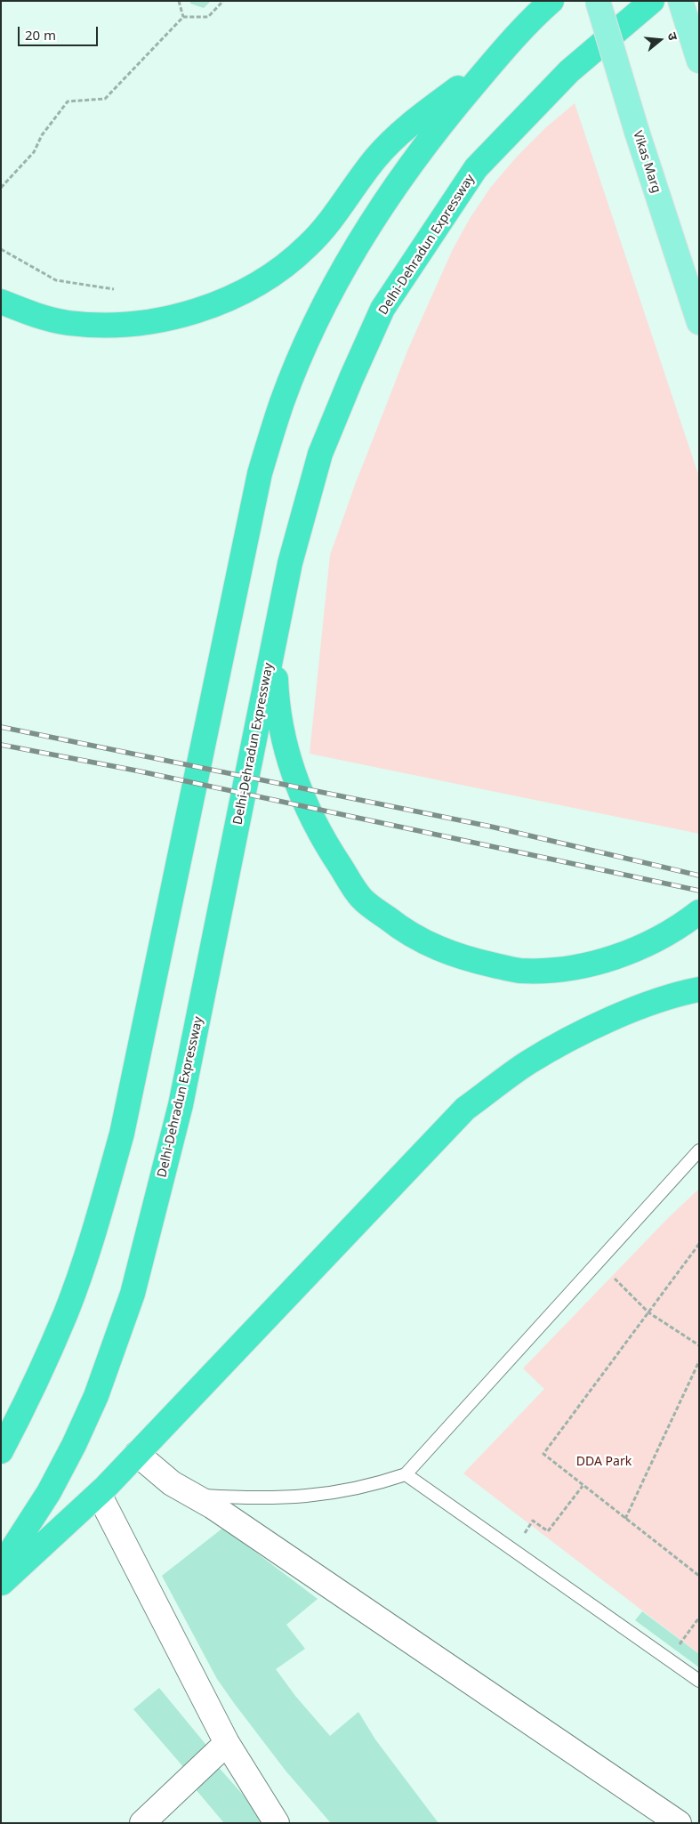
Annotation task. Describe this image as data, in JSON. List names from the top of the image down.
{
  "streets": {
    "highway": ["Delhi-Dehradun Expressway"],
    "main road": ["Vikas Marg"]
  },
  "parks": ["DDA Park"],
  "scale_bar": "20 m",
  "north": "right"
}
